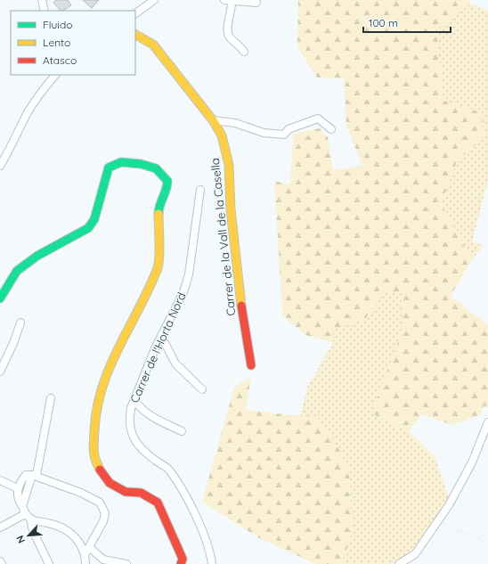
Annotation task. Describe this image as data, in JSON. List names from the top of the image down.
{
  "streets": {
    "street": ["Carrer de la Vall de la Casella", "Carrer de l'Horta Nord"]
  },
  "legend": ["Fluido", "Lento", "Atasco"],
  "scale_bar": "100 m",
  "north": "bottom left"
}
